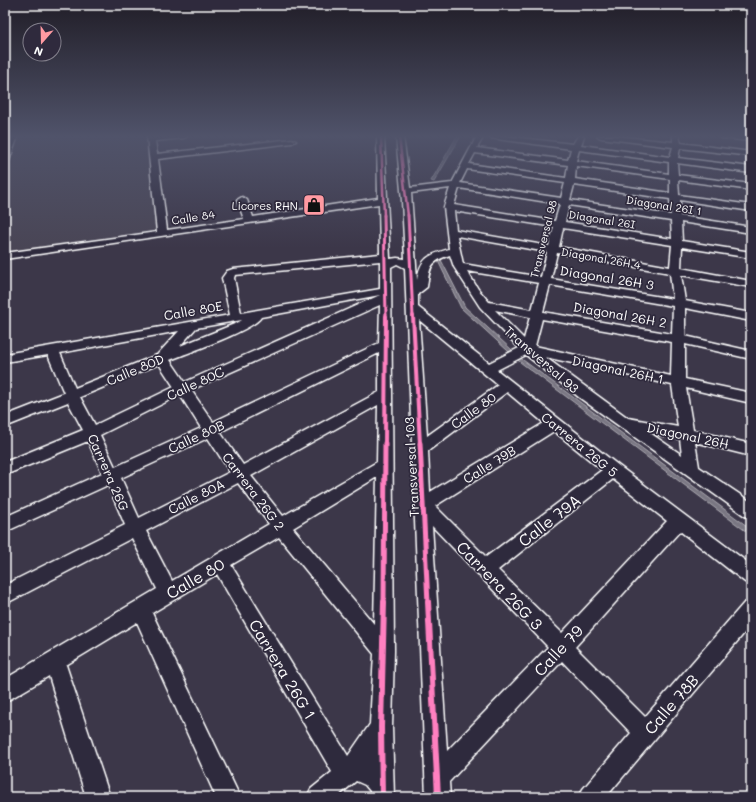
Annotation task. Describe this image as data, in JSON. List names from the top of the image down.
{
  "streets": {
    "street": [
      "Diagonal 26I 1",
      "Calle 84",
      "Diagonal 26I",
      "Transversal 98",
      "Diagonal 26H 4",
      "Diagonal 26H 3",
      "Calle 80E",
      "Diagonal 26H 2",
      "Transversal 93",
      "Calle 80D",
      "Diagonal 26H 1",
      "Calle 80C",
      "Calle 80",
      "Diagonal 26H",
      "Calle 80B",
      "Carrera 26G 5",
      "Calle 79B",
      "Transversal 103",
      "Carrera 26G",
      "Carrera 26G 2",
      "Calle 80A",
      "Calle 79A",
      "Carrera 26G 3",
      "Calle 79",
      "Carrera 26G 1",
      "Calle 78B"
    ]
  },
  "crossings": [
    ["Diagonal 26I 1", "Transversal 98"],
    ["Diagonal 26I 1", "Transversal 103"],
    ["Calle 84", "Transversal 103"],
    ["Diagonal 26I", "Transversal 98"],
    ["Diagonal 26I", "Transversal 93"],
    ["Transversal 98", "Diagonal 26H 4"],
    ["Transversal 98", "Diagonal 26H 3"],
    ["Transversal 98", "Diagonal 26H 2"],
    ["Transversal 98", "Transversal 93"],
    ["Transversal 98", "Diagonal 26H 1"],
    ["Diagonal 26H 4", "Transversal 93"],
    ["Diagonal 26H 3", "Transversal 93"],
    ["Calle 80E", "Calle 80D"],
    ["Calle 80E", "Calle 80C"],
    ["Calle 80E", "Transversal 103"],
    ["Calle 80E", "Carrera 26G"],
    ["Diagonal 26H 2", "Transversal 93"],
    ["Transversal 93", "Diagonal 26H 1"],
    ["Transversal 93", "Diagonal 26H"],
    ["Calle 80D", "Carrera 26G"],
    ["Calle 80D", "Carrera 26G 2"],
    ["Calle 80C", "Transversal 103"],
    ["Calle 80C", "Carrera 26G"],
    ["Calle 80C", "Carrera 26G 2"],
    ["Calle 80", "Carrera 26G 5"],
    ["Calle 80", "Transversal 103"],
    ["Calle 80", "Carrera 26G"],
    ["Calle 80", "Carrera 26G 2"],
    ["Calle 80", "Carrera 26G 1"],
    ["Calle 80B", "Transversal 103"],
    ["Calle 80B", "Carrera 26G"],
    ["Calle 80B", "Carrera 26G 2"],
    ["Carrera 26G 5", "Calle 79B"],
    ["Carrera 26G 5", "Transversal 103"],
    ["Carrera 26G 5", "Calle 79A"],
    ["Carrera 26G 5", "Calle 79"],
    ["Calle 79B", "Transversal 103"],
    ["Calle 79B", "Carrera 26G 3"],
    ["Transversal 103", "Carrera 26G 2"],
    ["Transversal 103", "Calle 80A"],
    ["Transversal 103", "Carrera 26G 3"],
    ["Transversal 103", "Calle 79"],
    ["Carrera 26G", "Calle 80A"],
    ["Carrera 26G 2", "Calle 80A"],
    ["Calle 79A", "Carrera 26G 3"],
    ["Carrera 26G 3", "Calle 79"],
    ["Carrera 26G 3", "Calle 78B"]
  ],
  "places": {
    "shop": ["Licores RHN"]
  },
  "north": "bottom"
}
